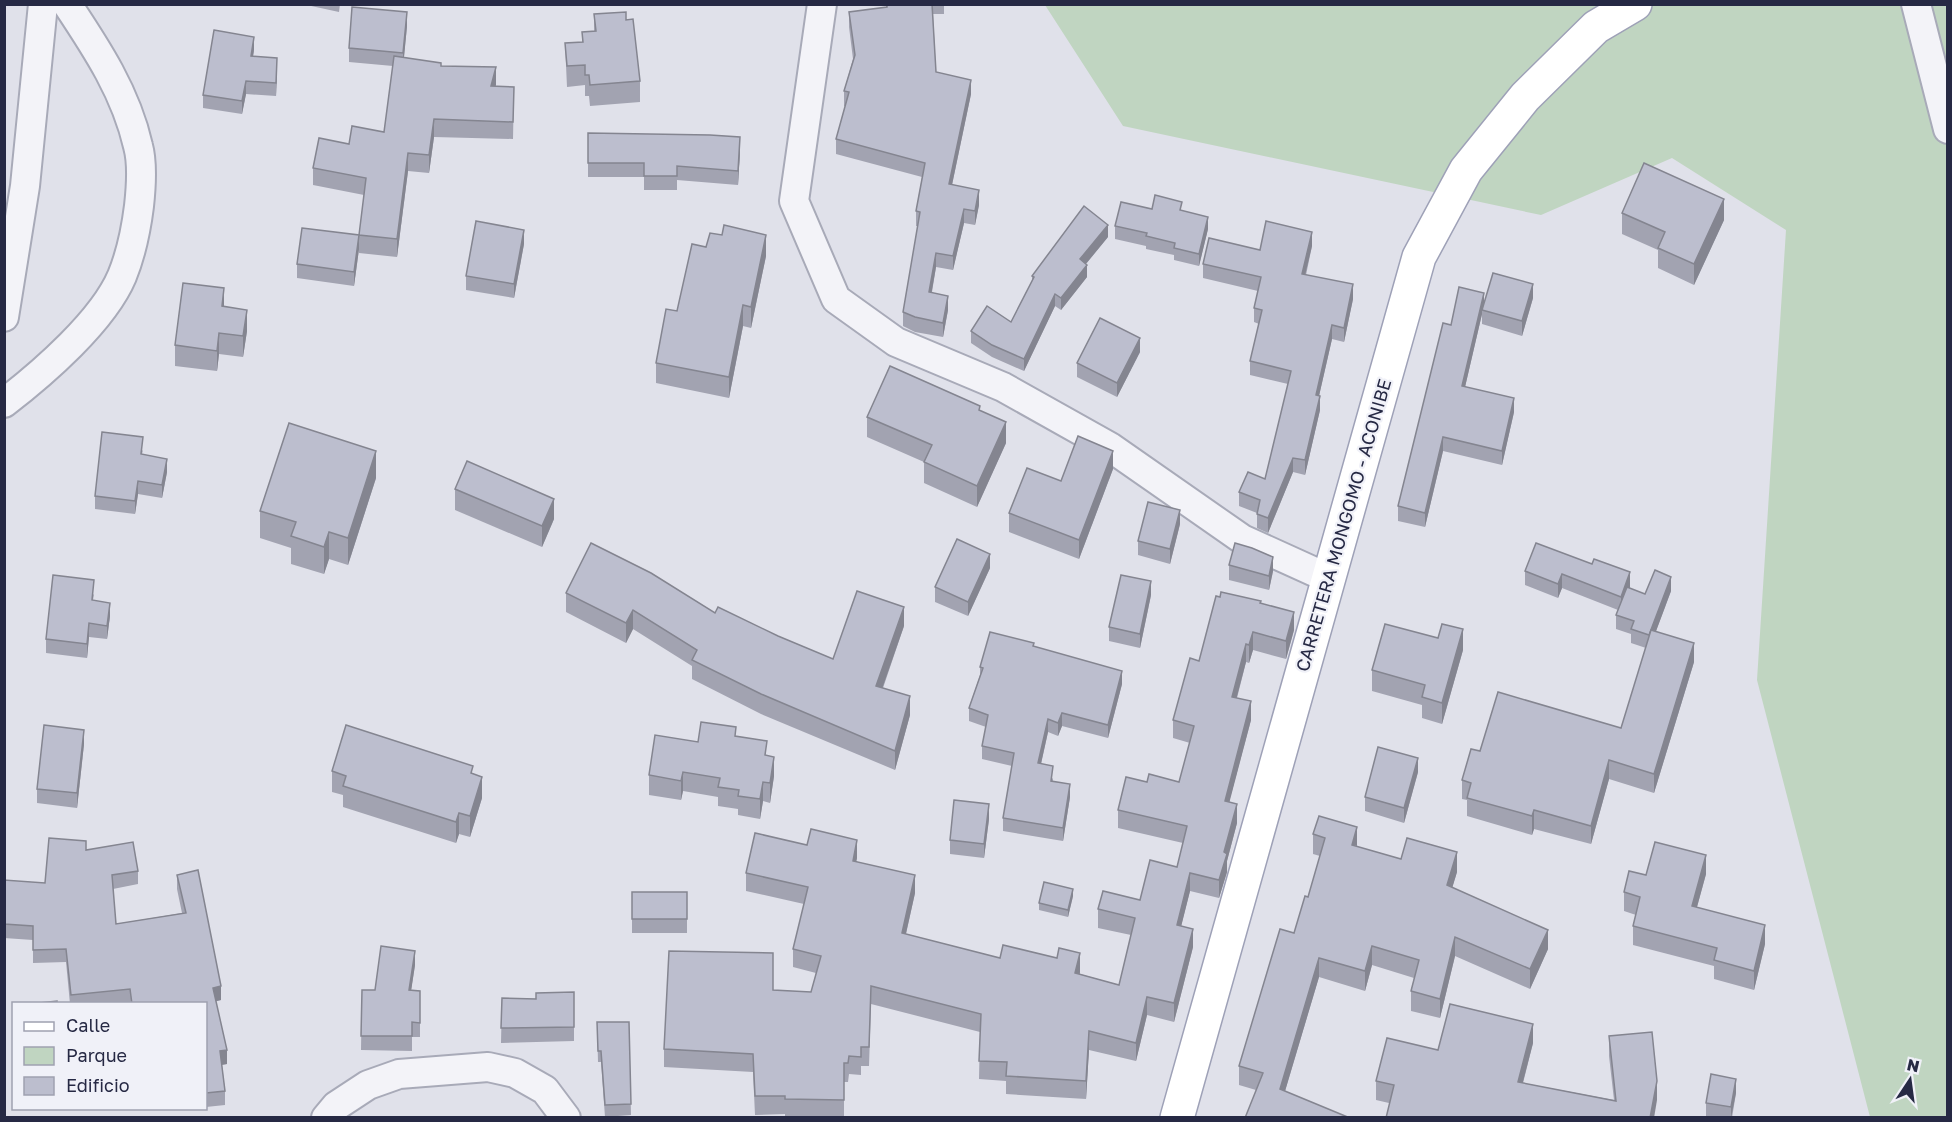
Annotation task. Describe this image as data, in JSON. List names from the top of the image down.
{
  "streets": {
    "main road": ["CARRETERA MONGOMO - ACONIBE"]
  },
  "legend": ["Calle", "Parque", "Edificio"],
  "north": "top"
}
